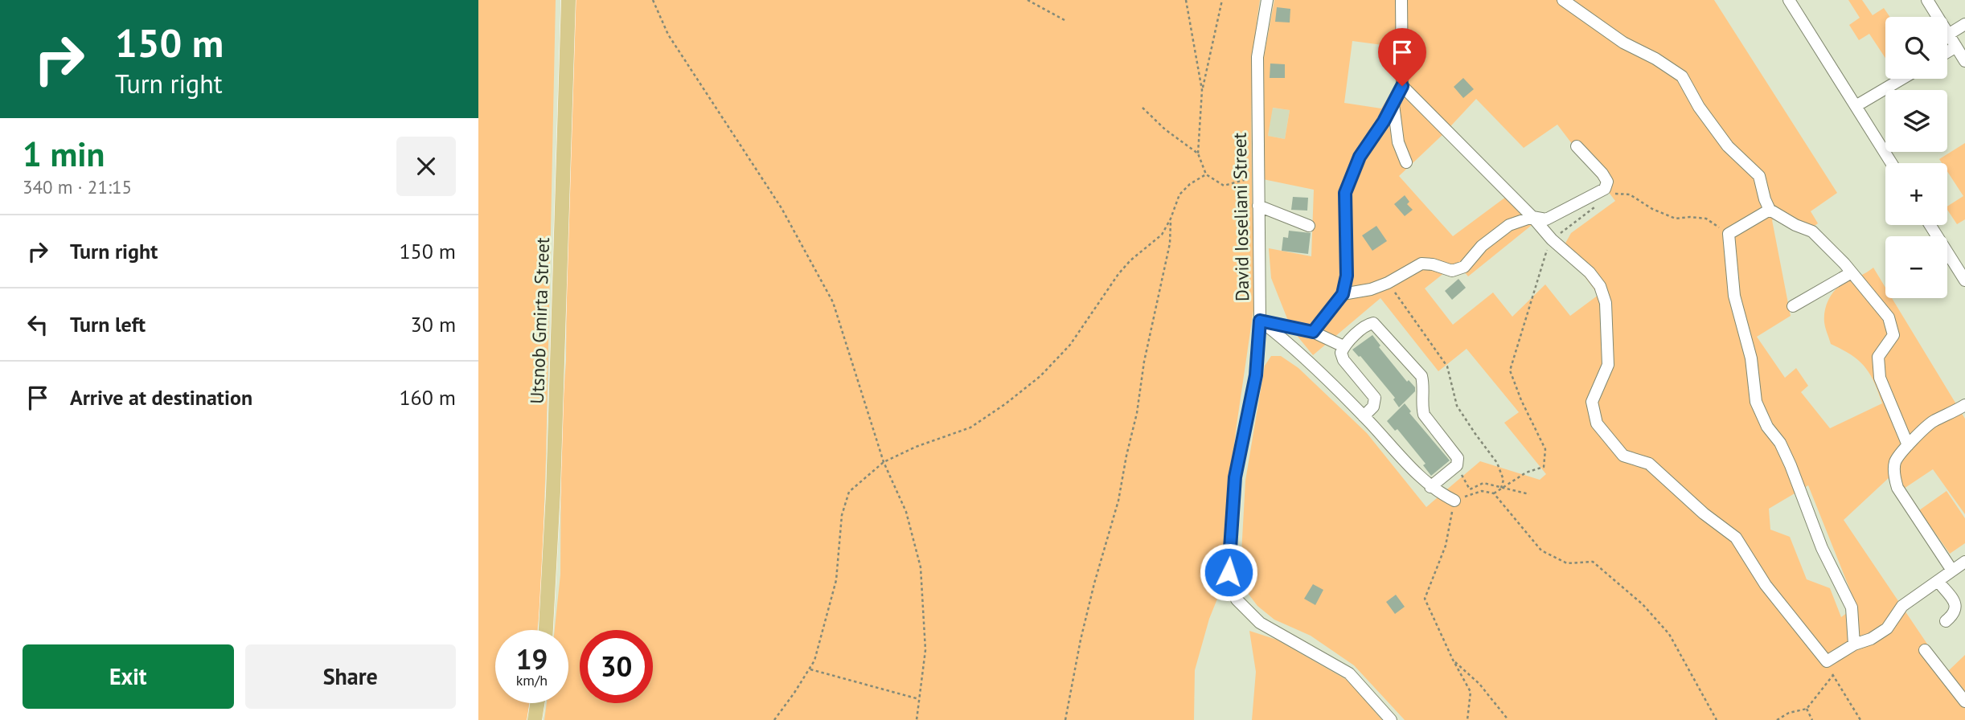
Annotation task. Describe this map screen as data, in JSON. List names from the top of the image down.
{
  "streets": {
    "main road": ["Utsnob Gmirta Street"],
    "street": ["David Ioseliani Street"]
  },
  "page": {
    "turn": ["150 m", "Turn right"],
    "map_buttons": ["+", "−"],
    "heading": ["1 min", "340 m · 21:15"],
    "list": [
      {
        "name": "Turn right",
        "value": "150 m"
      },
      {
        "name": "Turn left",
        "value": "30 m"
      },
      {
        "name": "Arrive at destination",
        "value": "160 m"
      }
    ],
    "speed": "19 km/h",
    "limit": "30",
    "buttons": ["Exit", "Share"]
  }
}
